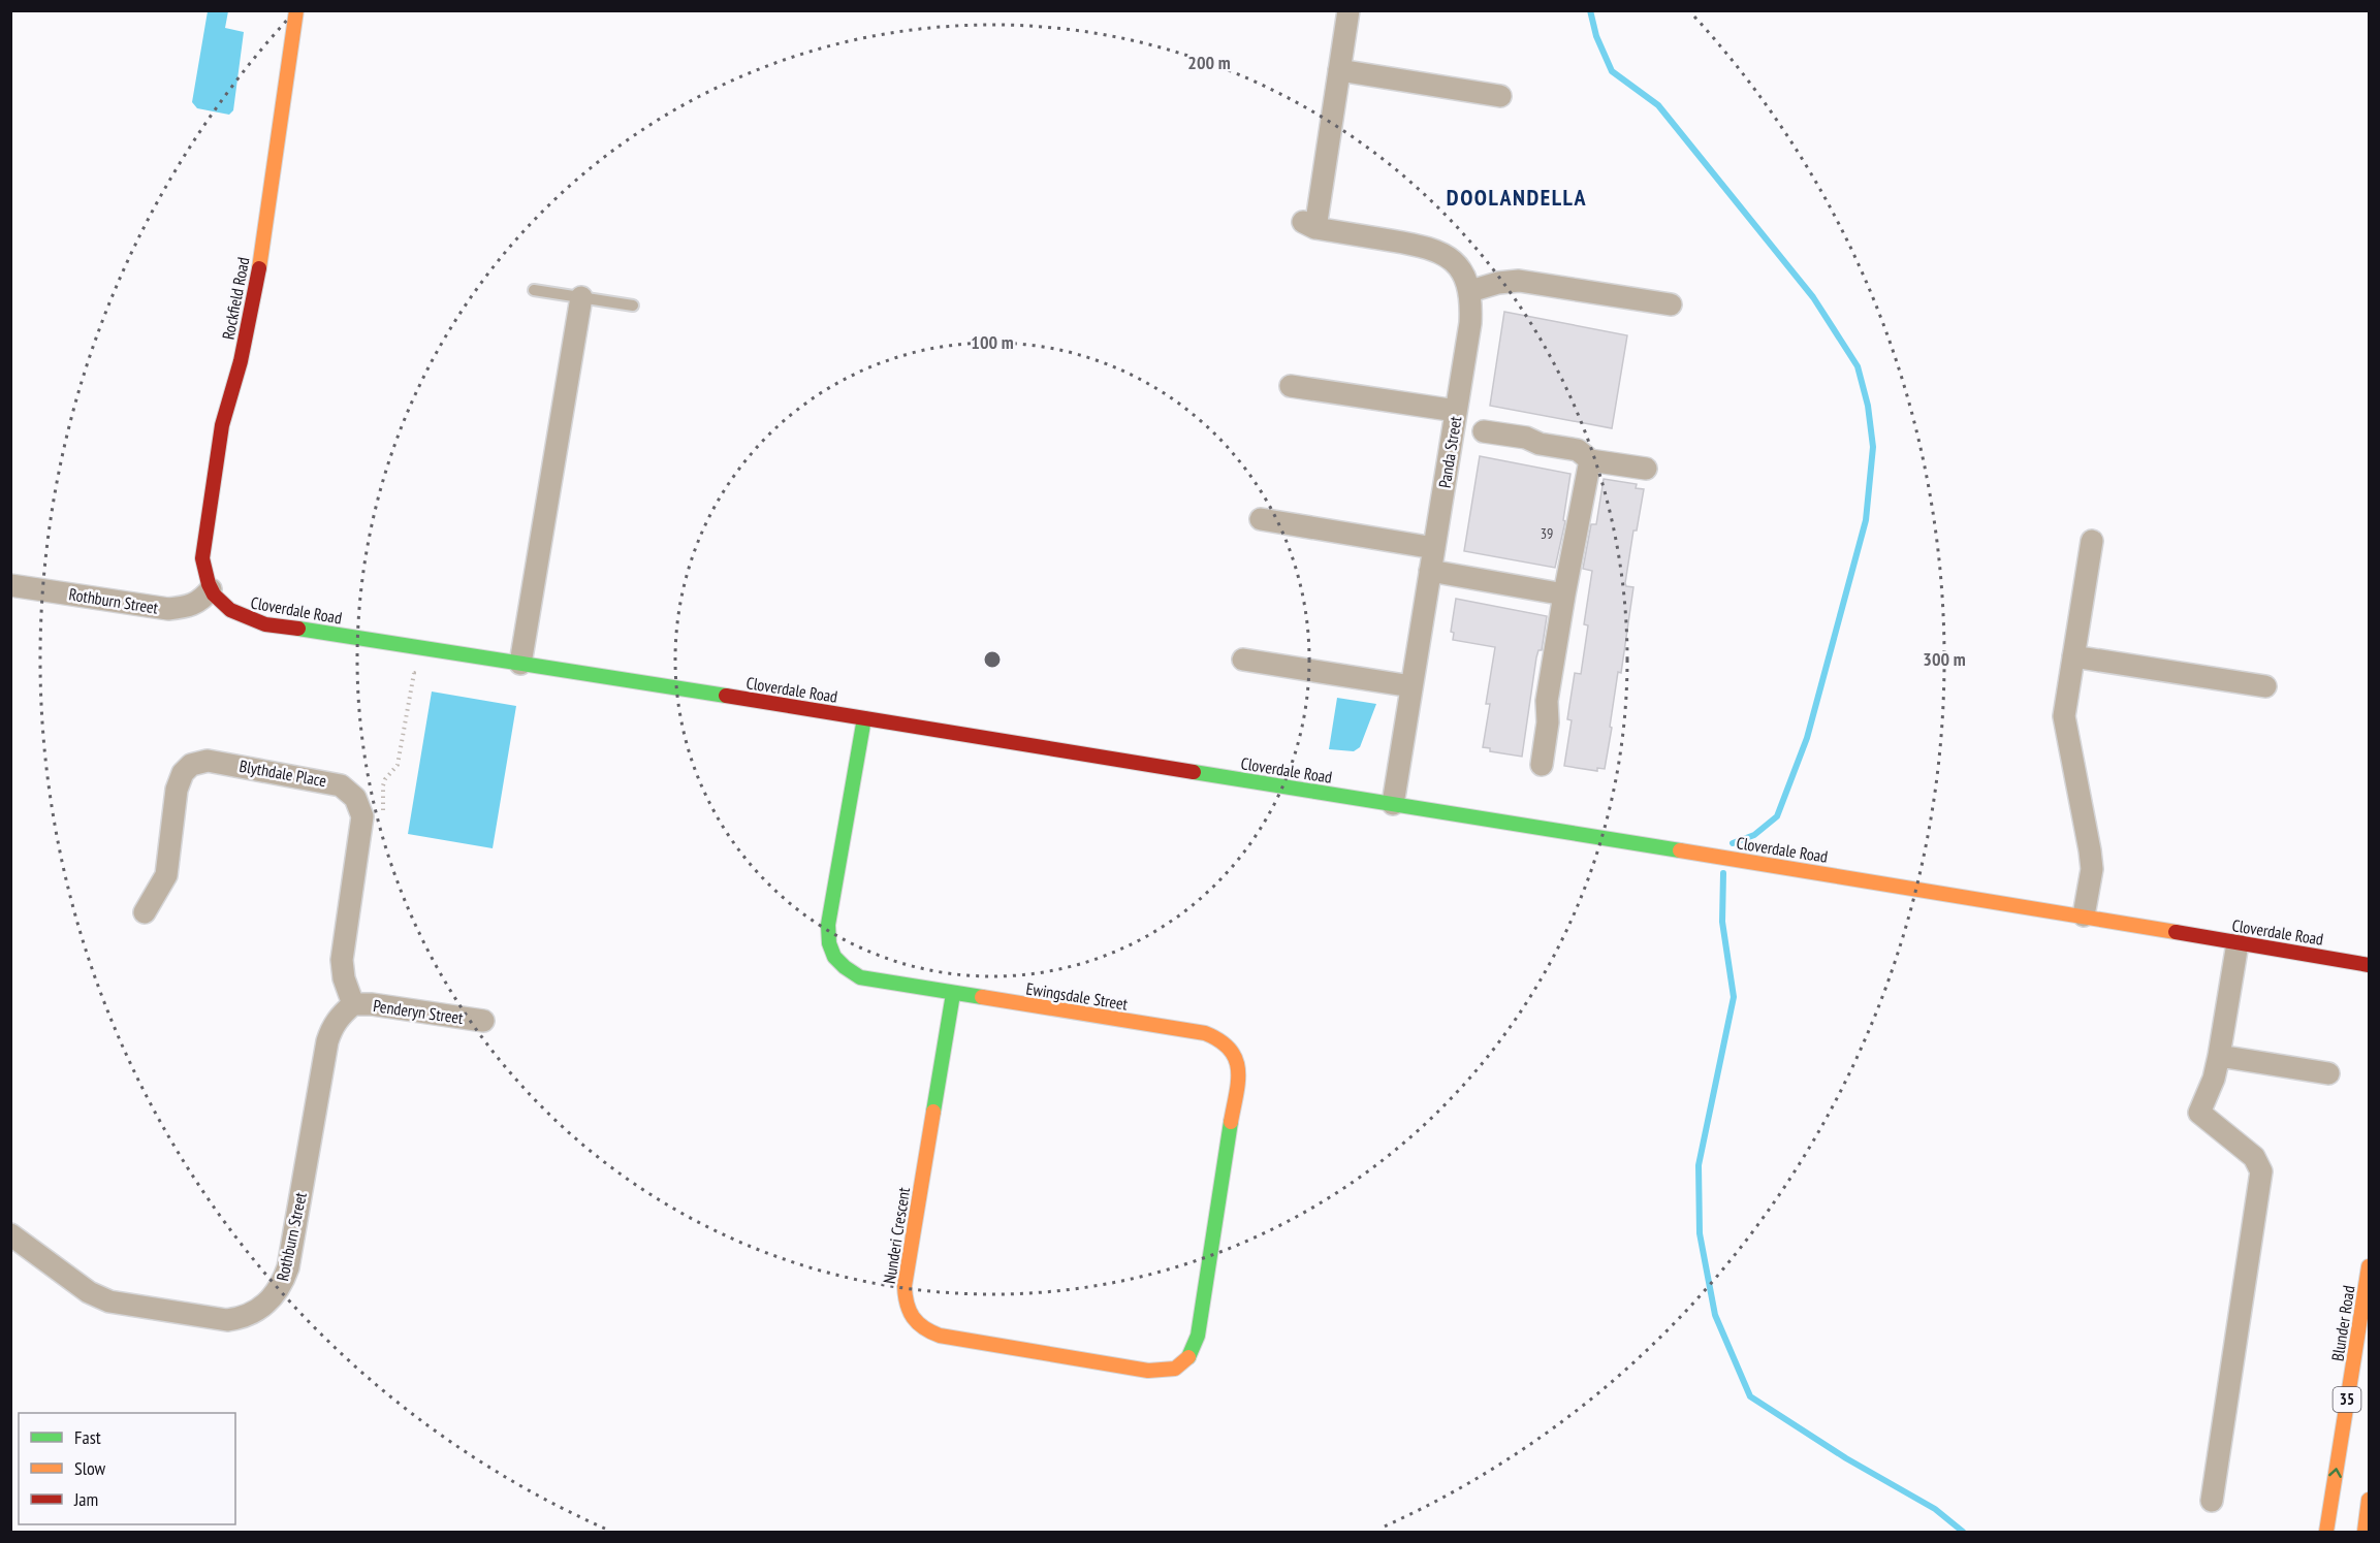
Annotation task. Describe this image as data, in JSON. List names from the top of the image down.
{
  "streets": {
    "street": [
      "Rockfield Road",
      "Panda Street",
      "Rothburn Street",
      "Cloverdale Road",
      "Blythdale Place",
      "Ewingsdale Street",
      "Penderyn Street",
      "Nunderi Crescent",
      "Blunder Road",
      "35"
    ]
  },
  "crossings": [
    ["Rockfield Road", "Rothburn Street"],
    ["Rockfield Road", "Cloverdale Road"],
    ["Panda Street", "Cloverdale Road"],
    ["Rothburn Street", "Cloverdale Road"],
    ["Rothburn Street", "Penderyn Street"],
    ["Cloverdale Road", "Ewingsdale Street"],
    ["Ewingsdale Street", "Nunderi Crescent"]
  ],
  "districts": ["DOOLANDELLA"],
  "house_numbers": ["39"],
  "legend": ["Fast", "Slow", "Jam"],
  "rings": ["200 m", "100 m", "300 m"]
}
